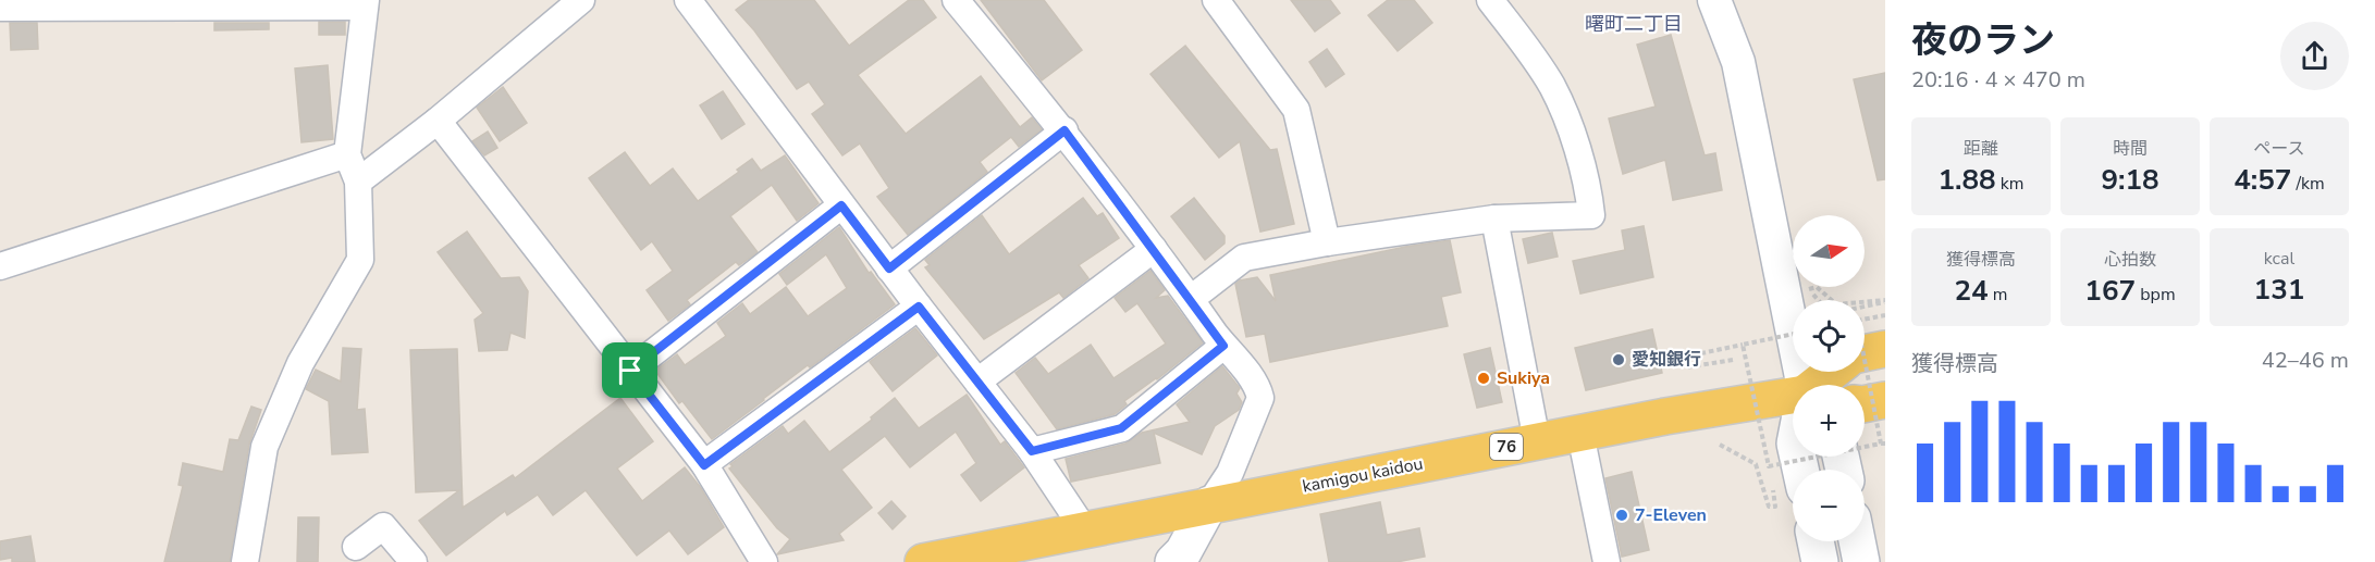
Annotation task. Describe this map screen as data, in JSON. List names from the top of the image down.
{
  "streets": {
    "main road": ["76", "kamigou kaidou"]
  },
  "districts": ["曙町二丁目"],
  "places": ["愛知銀行", "Sukiya", "7-Eleven"],
  "north": "right",
  "page": {
    "heading": ["夜のラン", "20:16 · 4 × 470 m"],
    "stats": [
      ["距離", "1.88 km"],
      ["時間", "9:18"],
      ["ペース", "4:57 /km"],
      ["獲得標高", "24 m"],
      ["心拍数", "167 bpm"],
      ["kcal", "131"]
    ],
    "map_buttons": ["+", "−"],
    "chart": ["獲得標高", "42–46 m"]
  }
}
